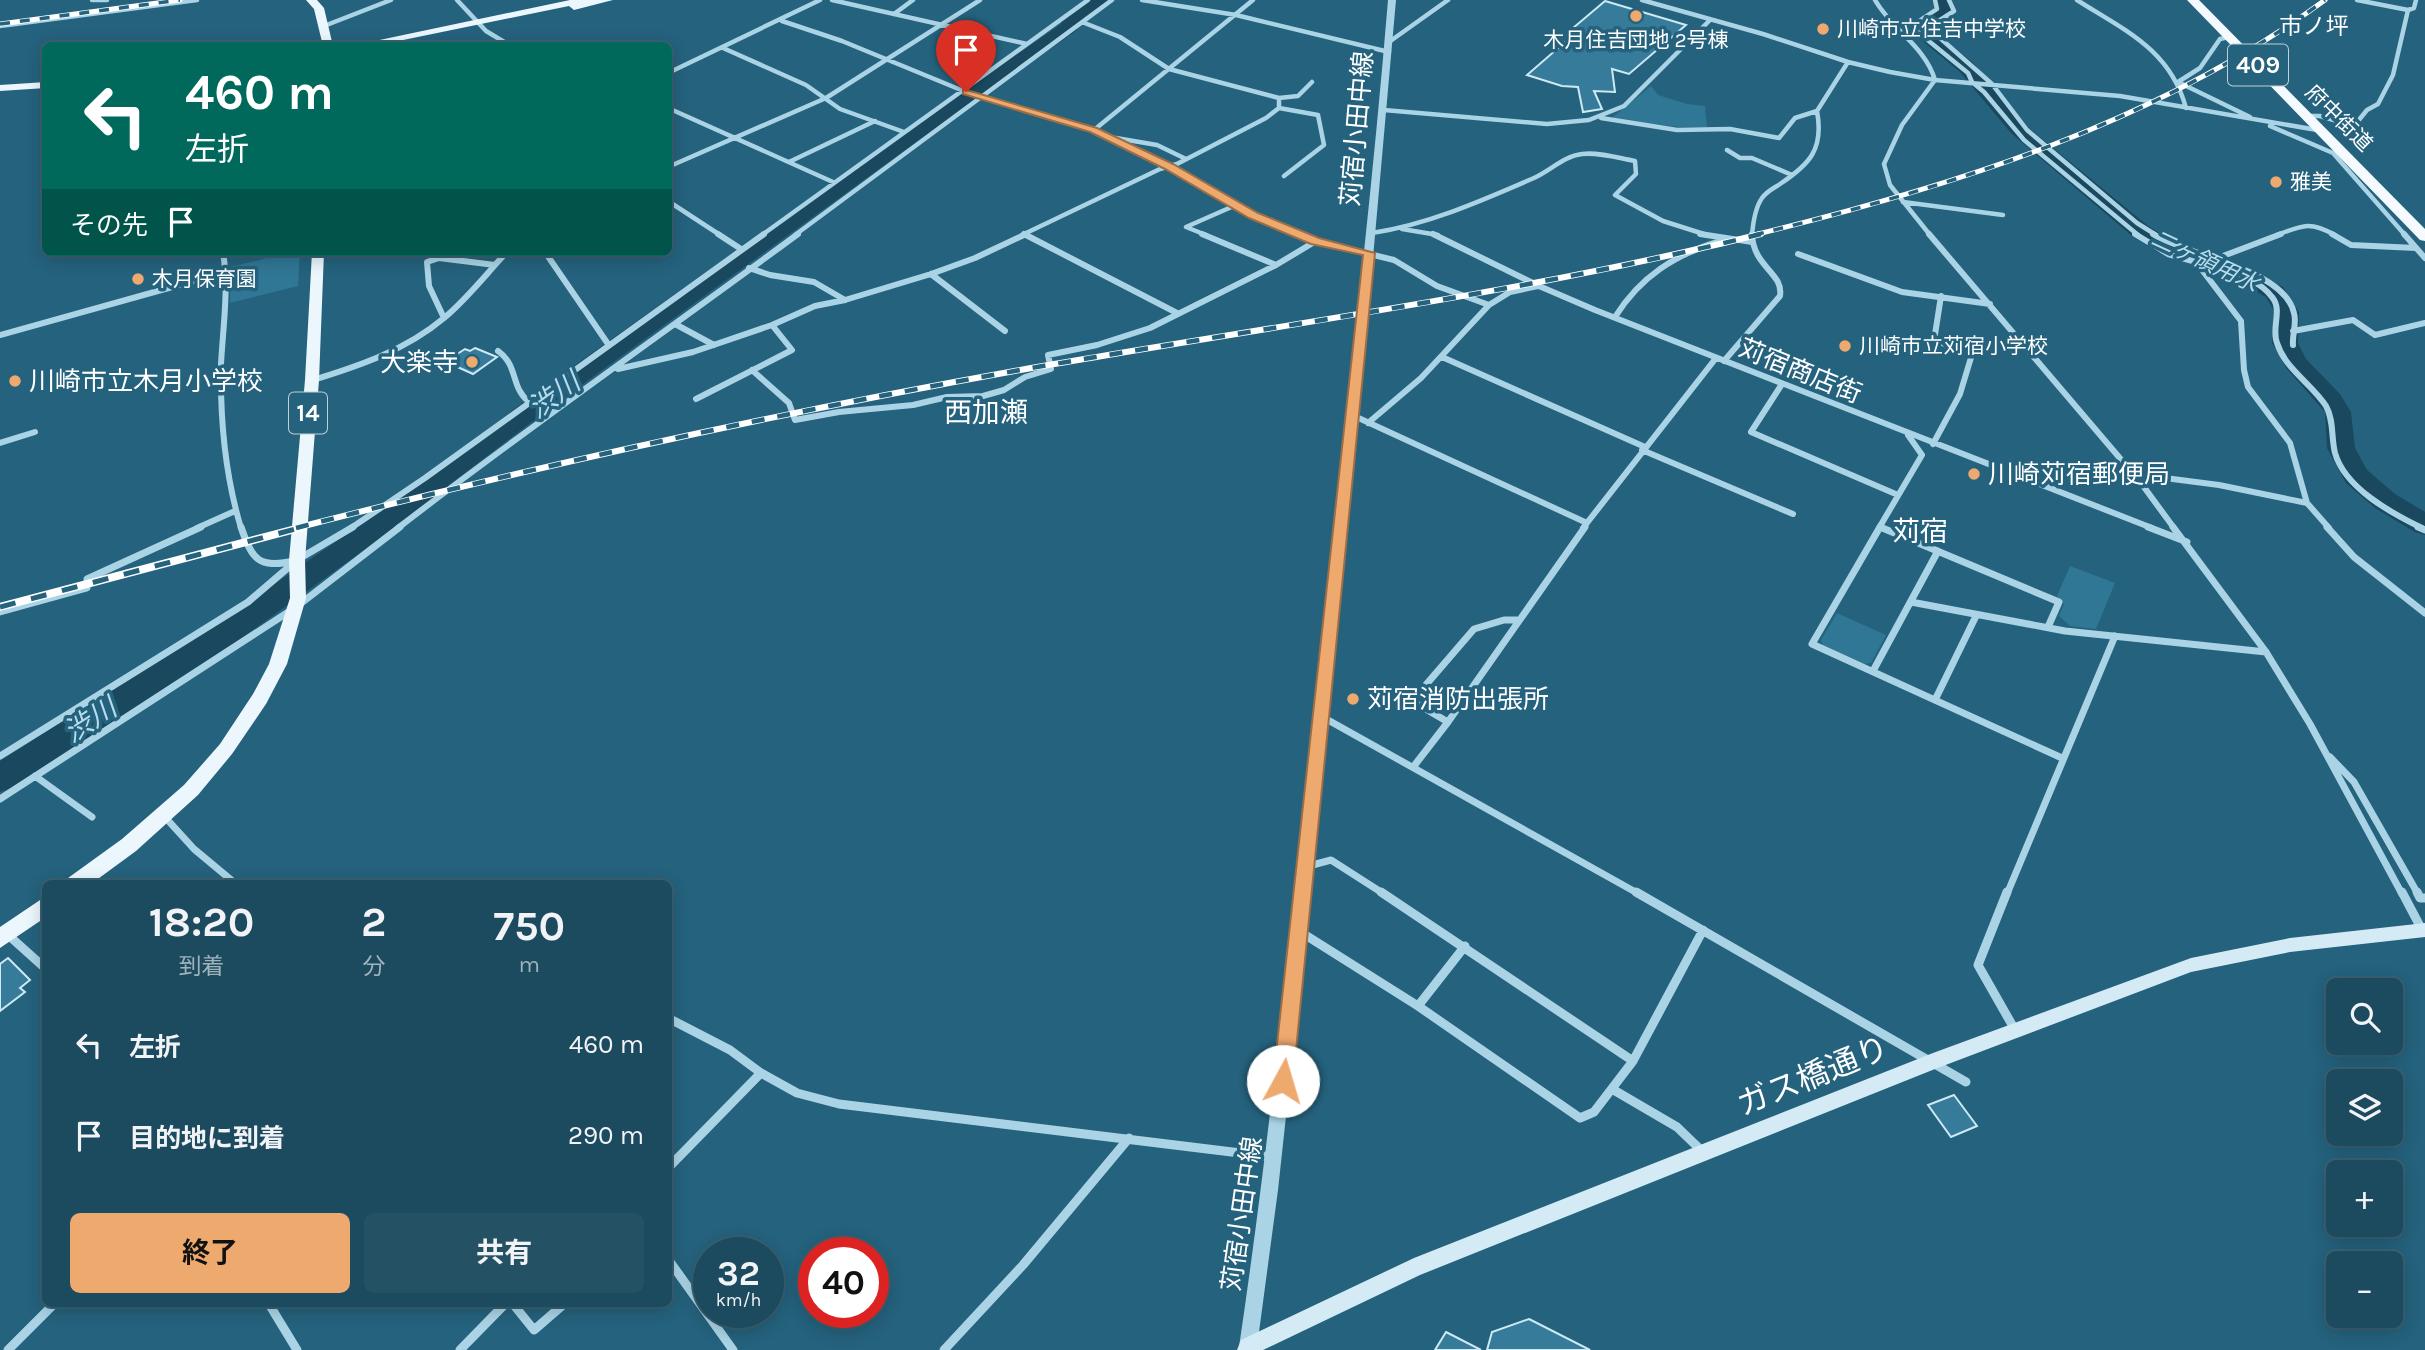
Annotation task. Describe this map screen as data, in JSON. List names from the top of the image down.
{
  "streets": {
    "highway": ["409", "府中街道"],
    "main road": ["14", "ガス橋通り"],
    "street": ["苅宿小田中線", "苅宿商店街"]
  },
  "crossings": [
    ["苅宿小田中線", "ガス橋通り"]
  ],
  "districts": ["市ノ坪", "西加瀬", "苅宿"],
  "water": ["二ヶ領用水", "渋川"],
  "places": [
    "木月住吉団地 2号棟",
    "川崎市立住吉中学校",
    "雅美",
    "木月保育園",
    "川崎市立苅宿小学校",
    "大楽寺",
    "川崎市立木月小学校",
    "川崎苅宿郵便局",
    "苅宿消防出張所"
  ],
  "page": {
    "turn": ["460 m", "左折"],
    "then": "その先",
    "eta": [
      "18:20",
      "到着",
      "2",
      "分",
      "750",
      "m"
    ],
    "map_buttons": ["+", "−"],
    "list": [
      {
        "name": "左折",
        "value": "460 m"
      },
      {
        "name": "目的地に到着",
        "value": "290 m"
      }
    ],
    "buttons": ["終了", "共有"],
    "speed": "32 km/h",
    "limit": "40"
  }
}
